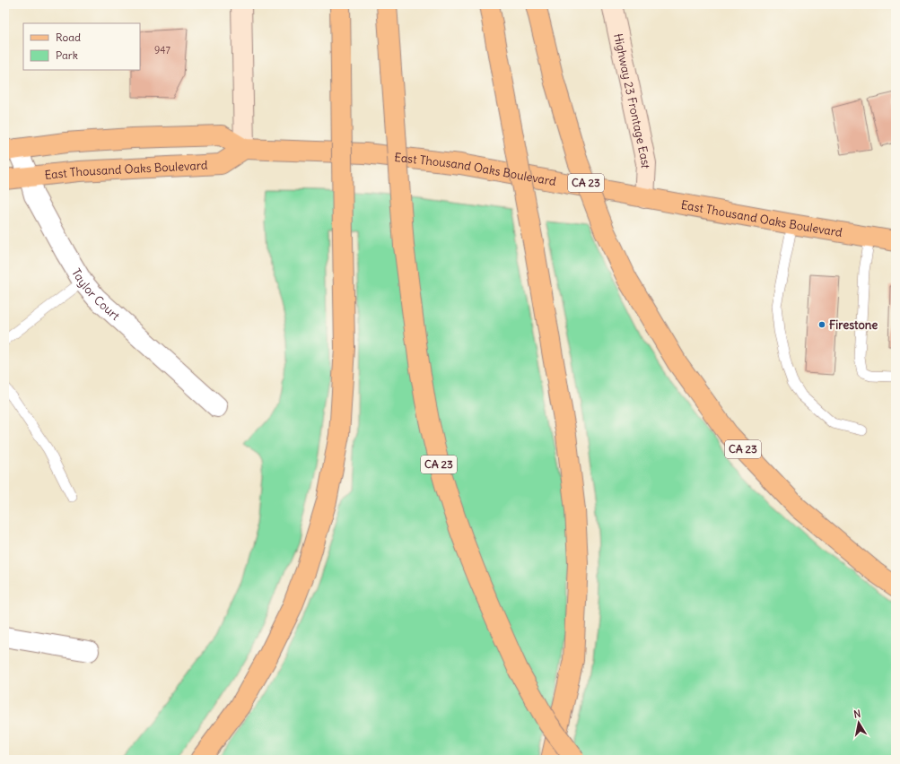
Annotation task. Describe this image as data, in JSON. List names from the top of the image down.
{
  "streets": {
    "main road": ["Highway 23 Frontage East", "East Thousand Oaks Boulevard", "CA 23"],
    "street": ["Taylor Court"]
  },
  "crossings": [
    ["Highway 23 Frontage East", "East Thousand Oaks Boulevard"],
    ["East Thousand Oaks Boulevard", "Taylor Court"]
  ],
  "places": ["Firestone"],
  "house_numbers": ["947"],
  "legend": ["Road", "Park"],
  "north": "top"
}
